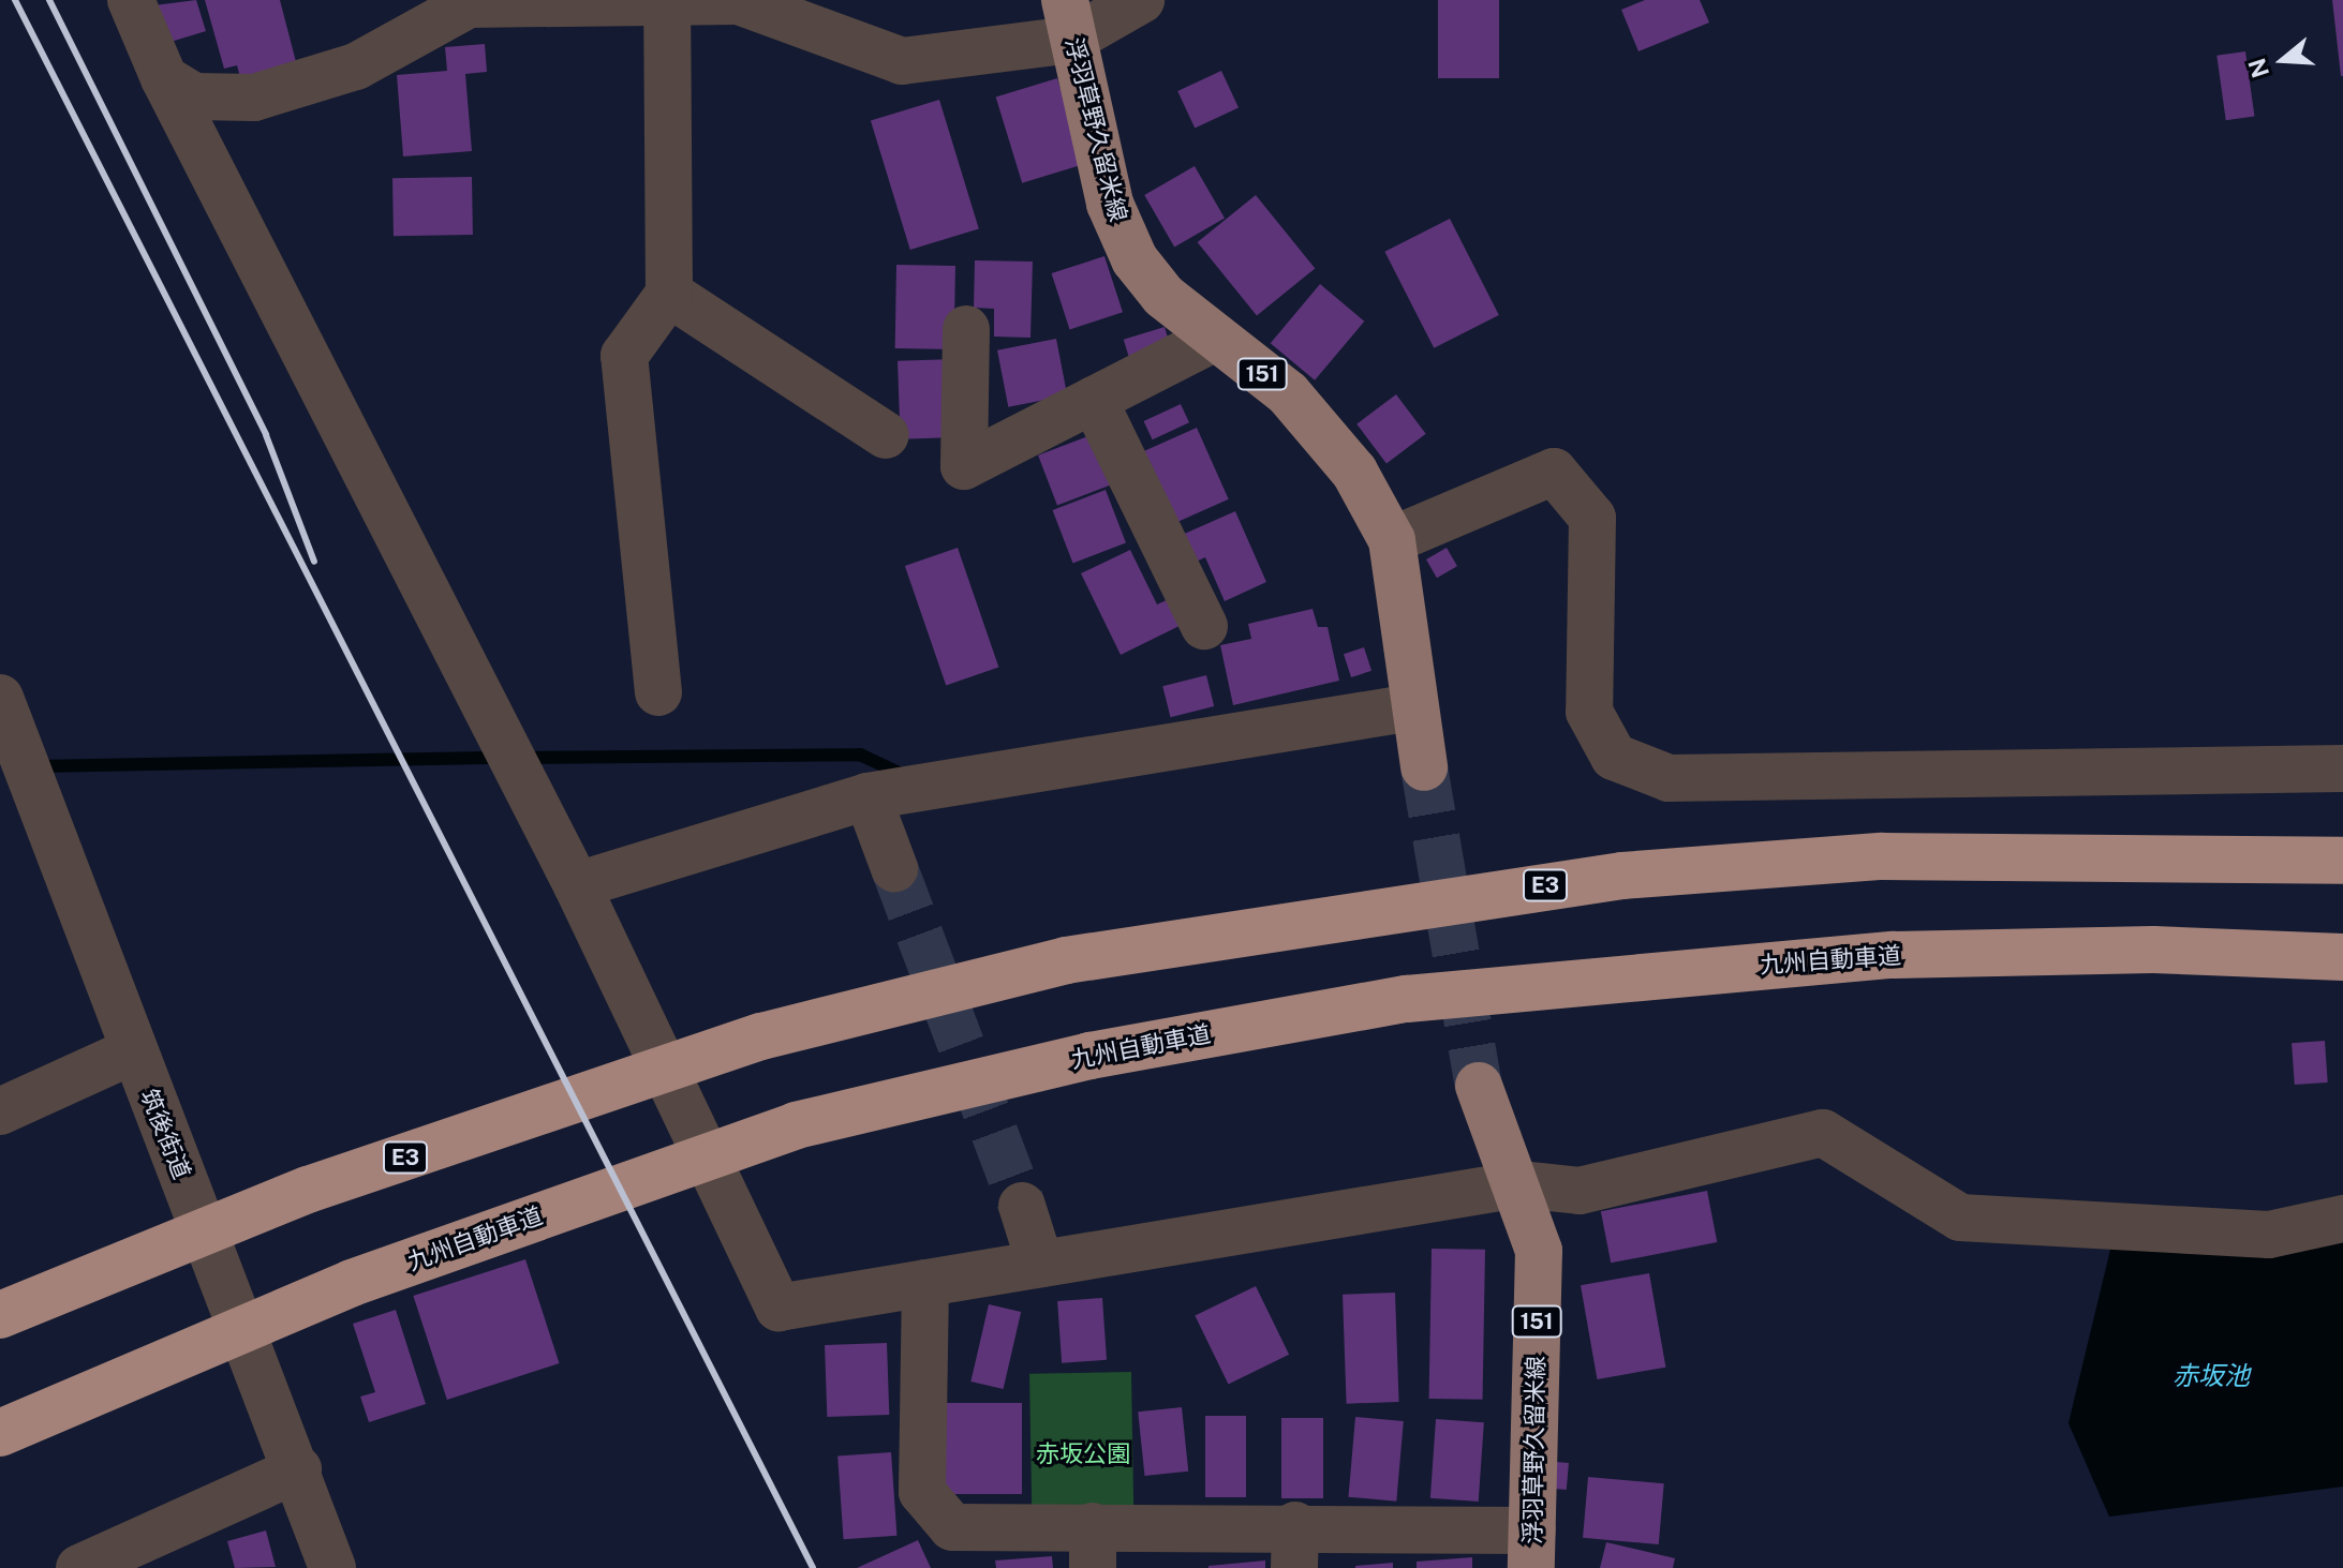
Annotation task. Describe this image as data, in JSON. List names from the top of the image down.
{
  "streets": {
    "highway": ["E3", "九州自動車道"],
    "main road": ["浮羽草野久留米線", "151"],
    "street": ["筑後街道"]
  },
  "water": ["赤坂池"],
  "parks": ["赤坂公園"],
  "north": "left"
}
